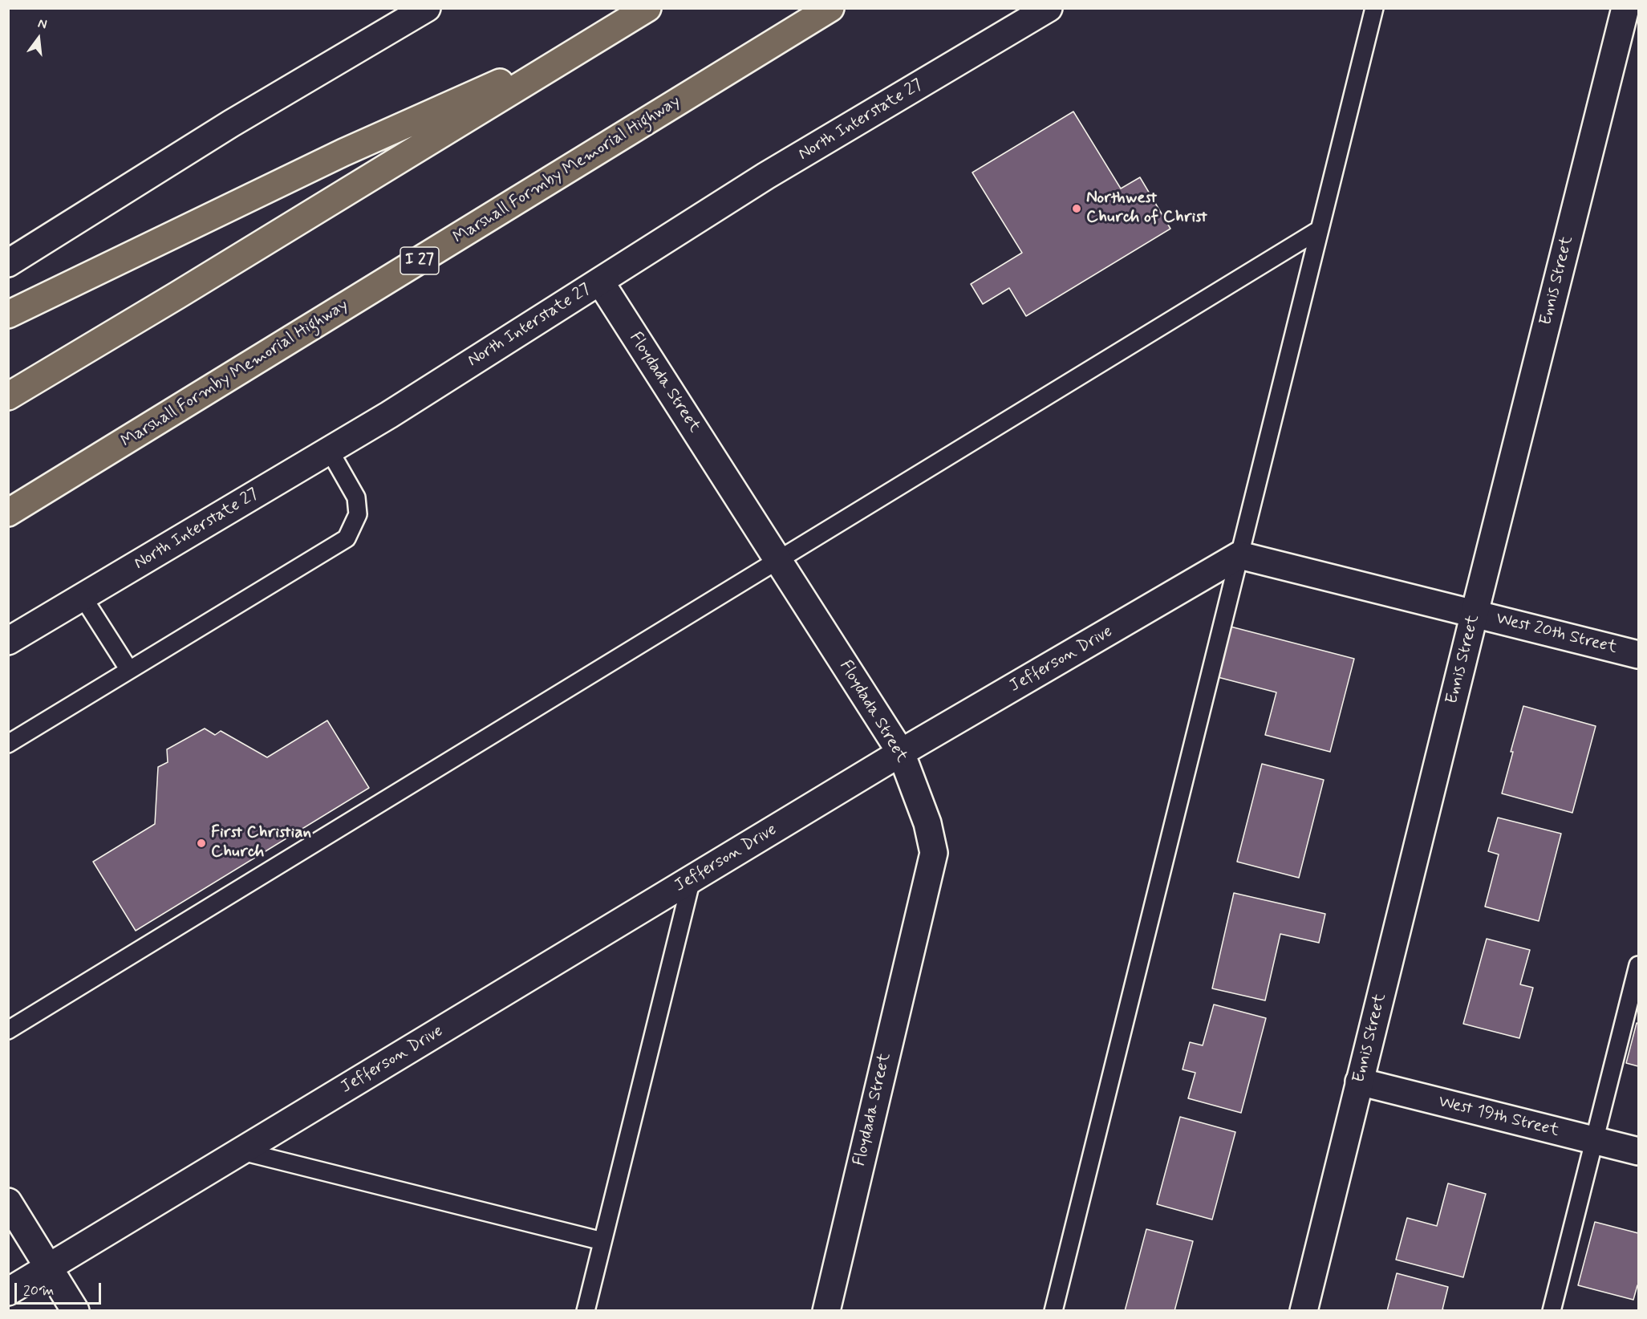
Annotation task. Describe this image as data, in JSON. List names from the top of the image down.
{
  "streets": {
    "highway": ["Marshall Formby Memorial Highway", "I 27"],
    "street": [
      "North Interstate 27",
      "Ennis Street",
      "Floydada Street",
      "West 20th Street",
      "Jefferson Drive",
      "West 19th Street"
    ]
  },
  "crossings": [
    ["North Interstate 27", "Floydada Street"],
    ["Ennis Street", "West 20th Street"],
    ["Ennis Street", "West 19th Street"],
    ["Floydada Street", "Jefferson Drive"]
  ],
  "places": ["Northwest Church of Christ", "First Christian Church"],
  "scale_bar": "20 m",
  "north": "top"
}
